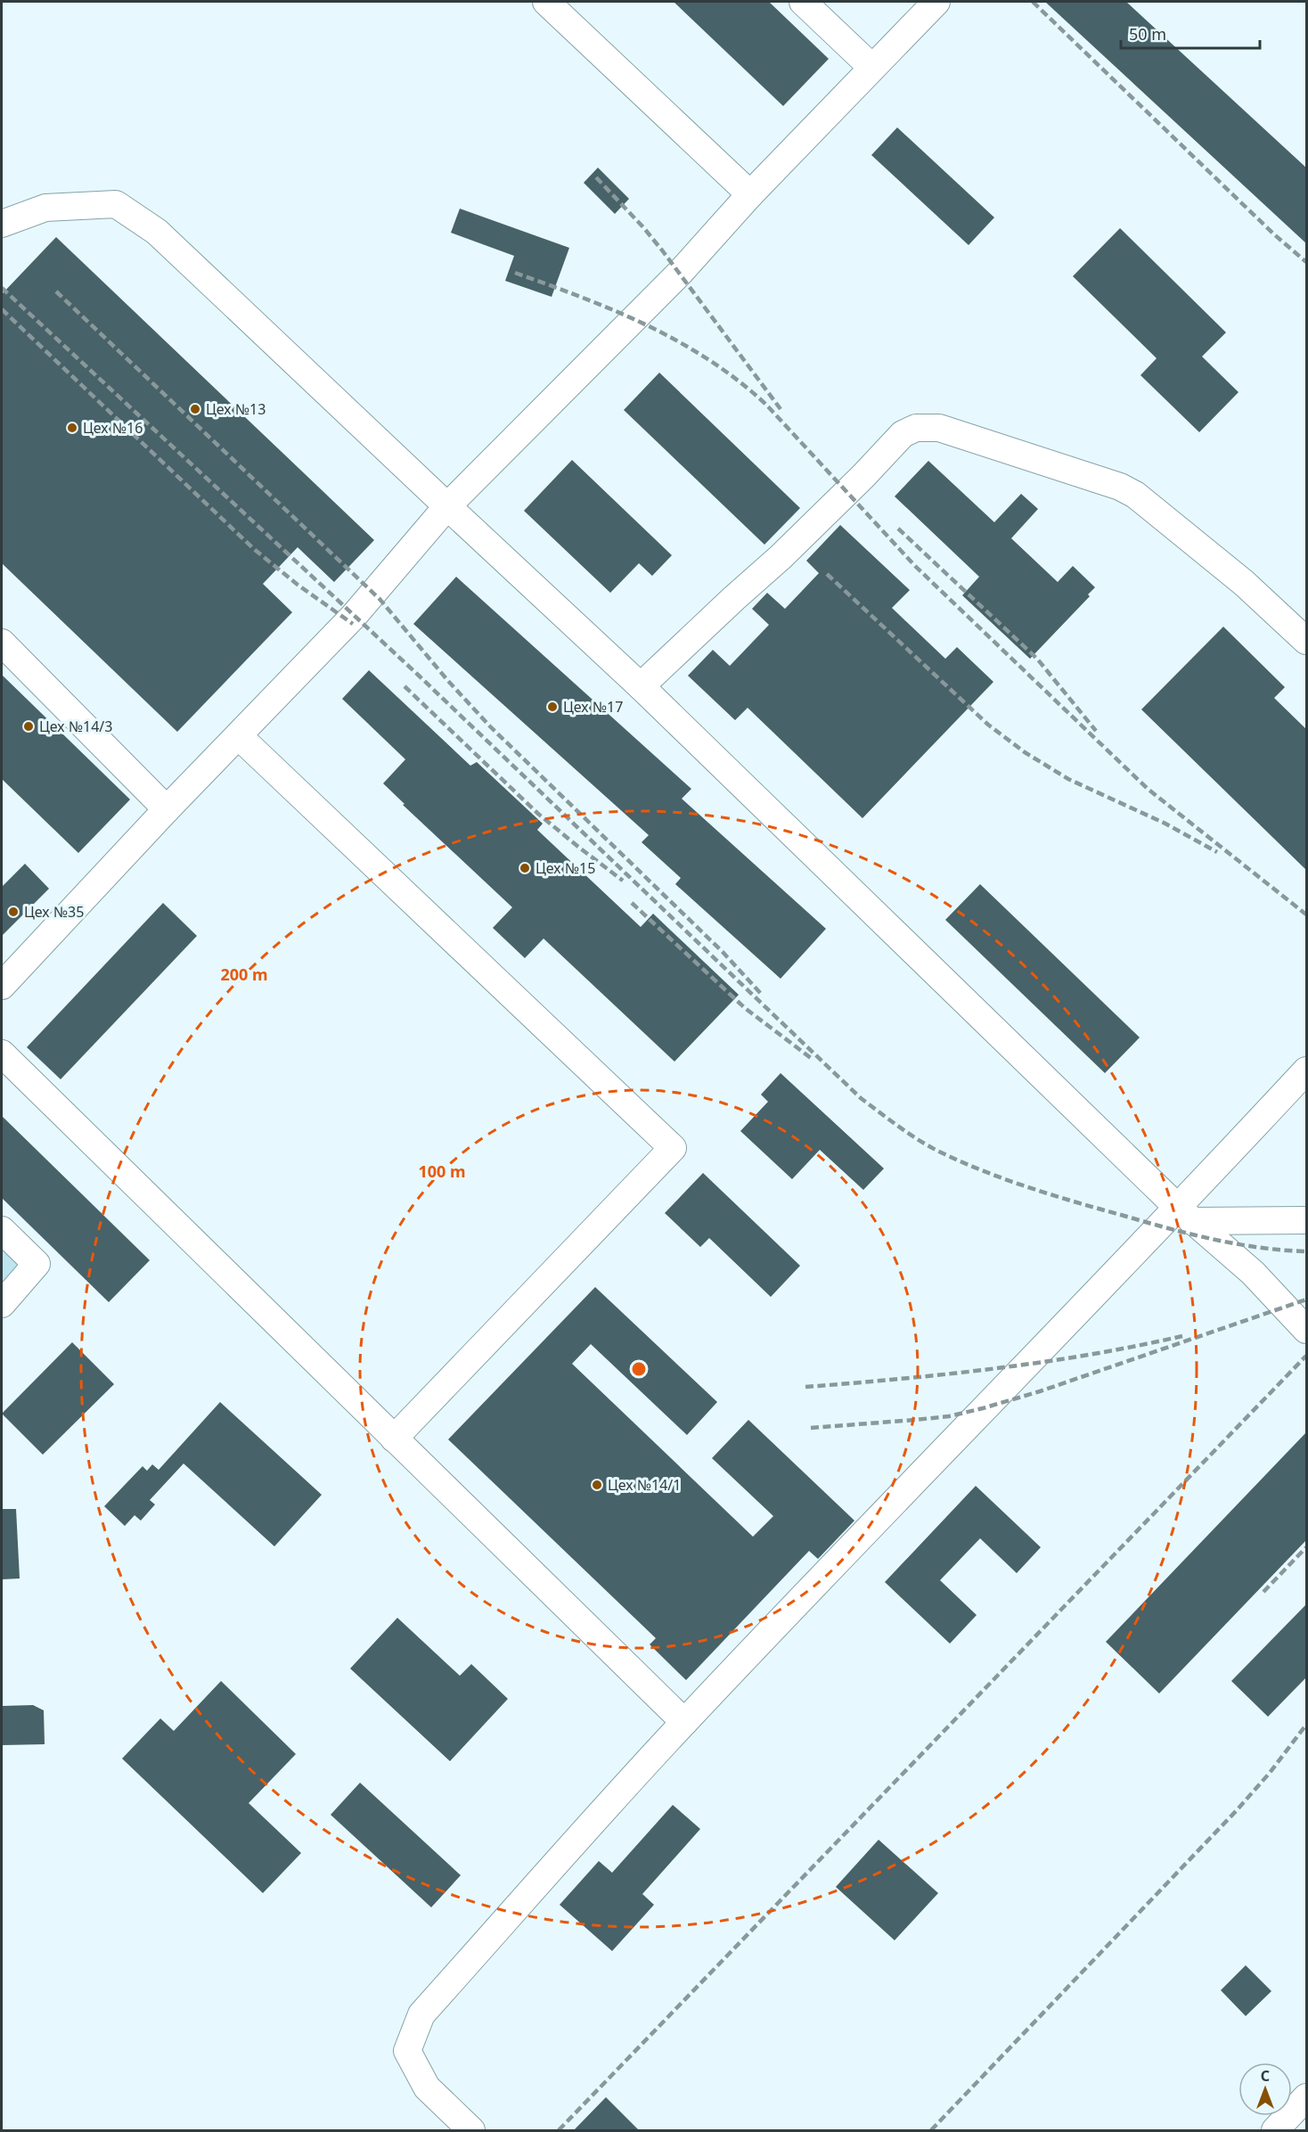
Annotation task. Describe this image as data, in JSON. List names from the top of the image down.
{
  "places": [
    "Цех №13",
    "Цех №16",
    "Цех №17",
    "Цех №14/3",
    "Цех №15",
    "Цех №35",
    "Цех №14/1"
  ],
  "scale_bar": "50 m",
  "north": "top",
  "rings": ["200 m", "100 m"]
}
